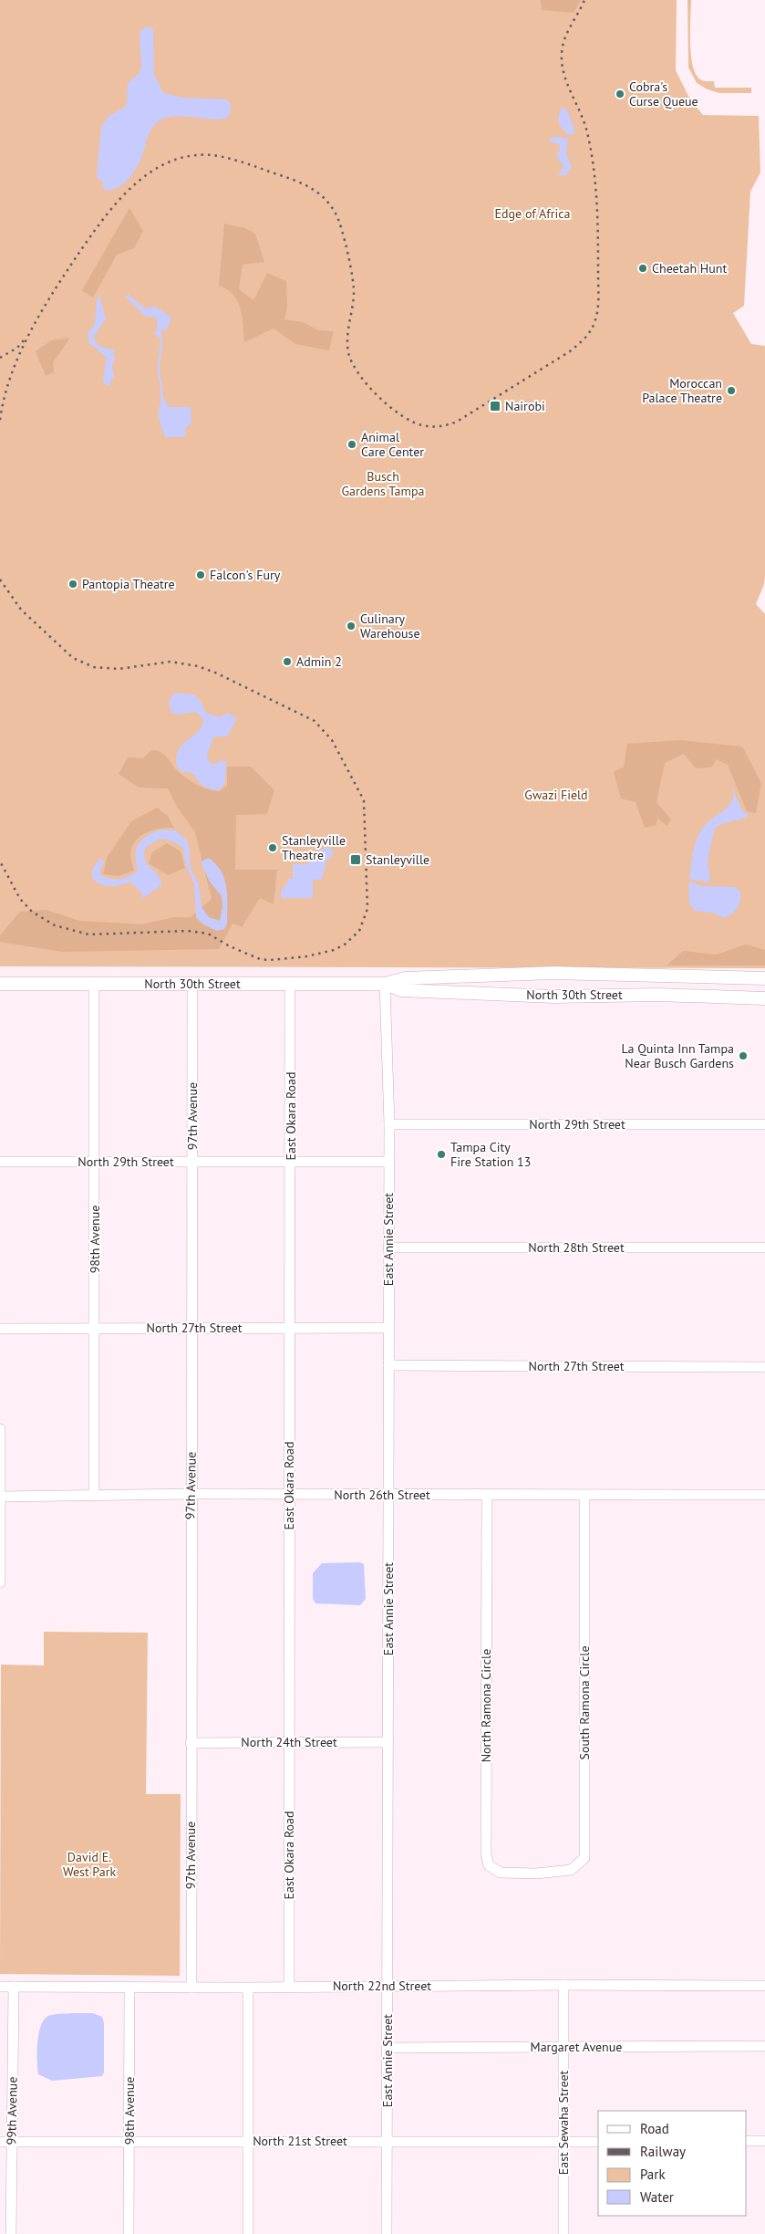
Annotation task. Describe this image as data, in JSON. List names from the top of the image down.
{
  "streets": {
    "main road": ["North 30th Street"],
    "street": [
      "97th Avenue",
      "East Okara Road",
      "North 29th Street",
      "98th Avenue",
      "East Annie Street",
      "North 28th Street",
      "North 27th Street",
      "North 26th Street",
      "South Ramona Circle",
      "North Ramona Circle",
      "North 24th Street",
      "North 22nd Street",
      "Margaret Avenue",
      "99th Avenue",
      "East Sewaha Street",
      "North 21st Street"
    ]
  },
  "crossings": [
    ["North 30th Street", "97th Avenue"],
    ["North 30th Street", "East Okara Road"],
    ["North 30th Street", "98th Avenue"],
    ["North 30th Street", "East Annie Street"],
    ["97th Avenue", "North 29th Street"],
    ["97th Avenue", "North 27th Street"],
    ["97th Avenue", "North 26th Street"],
    ["97th Avenue", "North 24th Street"],
    ["97th Avenue", "North 22nd Street"],
    ["East Okara Road", "North 29th Street"],
    ["East Okara Road", "North 27th Street"],
    ["East Okara Road", "North 26th Street"],
    ["East Okara Road", "North 24th Street"],
    ["East Okara Road", "North 22nd Street"],
    ["North 29th Street", "98th Avenue"],
    ["North 29th Street", "East Annie Street"],
    ["98th Avenue", "North 27th Street"],
    ["98th Avenue", "North 26th Street"],
    ["98th Avenue", "North 22nd Street"],
    ["98th Avenue", "North 21st Street"],
    ["East Annie Street", "North 28th Street"],
    ["East Annie Street", "North 27th Street"],
    ["East Annie Street", "North 26th Street"],
    ["East Annie Street", "North 24th Street"],
    ["East Annie Street", "North 22nd Street"],
    ["East Annie Street", "Margaret Avenue"],
    ["East Annie Street", "North 21st Street"],
    ["North 26th Street", "South Ramona Circle"],
    ["North 26th Street", "North Ramona Circle"],
    ["South Ramona Circle", "North Ramona Circle"],
    ["North 22nd Street", "99th Avenue"],
    ["North 22nd Street", "East Sewaha Street"],
    ["Margaret Avenue", "East Sewaha Street"],
    ["99th Avenue", "North 21st Street"],
    ["East Sewaha Street", "North 21st Street"]
  ],
  "parks": [
    "Edge of Africa",
    "Busch Gardens Tampa",
    "Gwazi Field",
    "David E. West Park"
  ],
  "places": {
    "other": [
      "Cobra's Curse Queue",
      "Cheetah Hunt",
      "Moroccan Palace Theatre",
      "Animal Care Center",
      "Falcon's Fury",
      "Pantopia Theatre",
      "Culinary Warehouse",
      "Admin 2",
      "Stanleyville Theatre",
      "La Quinta Inn Tampa Near Busch Gardens",
      "Tampa City Fire Station 13"
    ],
    "transit": ["Nairobi", "Stanleyville"]
  },
  "legend": [
    "Road",
    "Railway",
    "Park",
    "Water"
  ]
}
